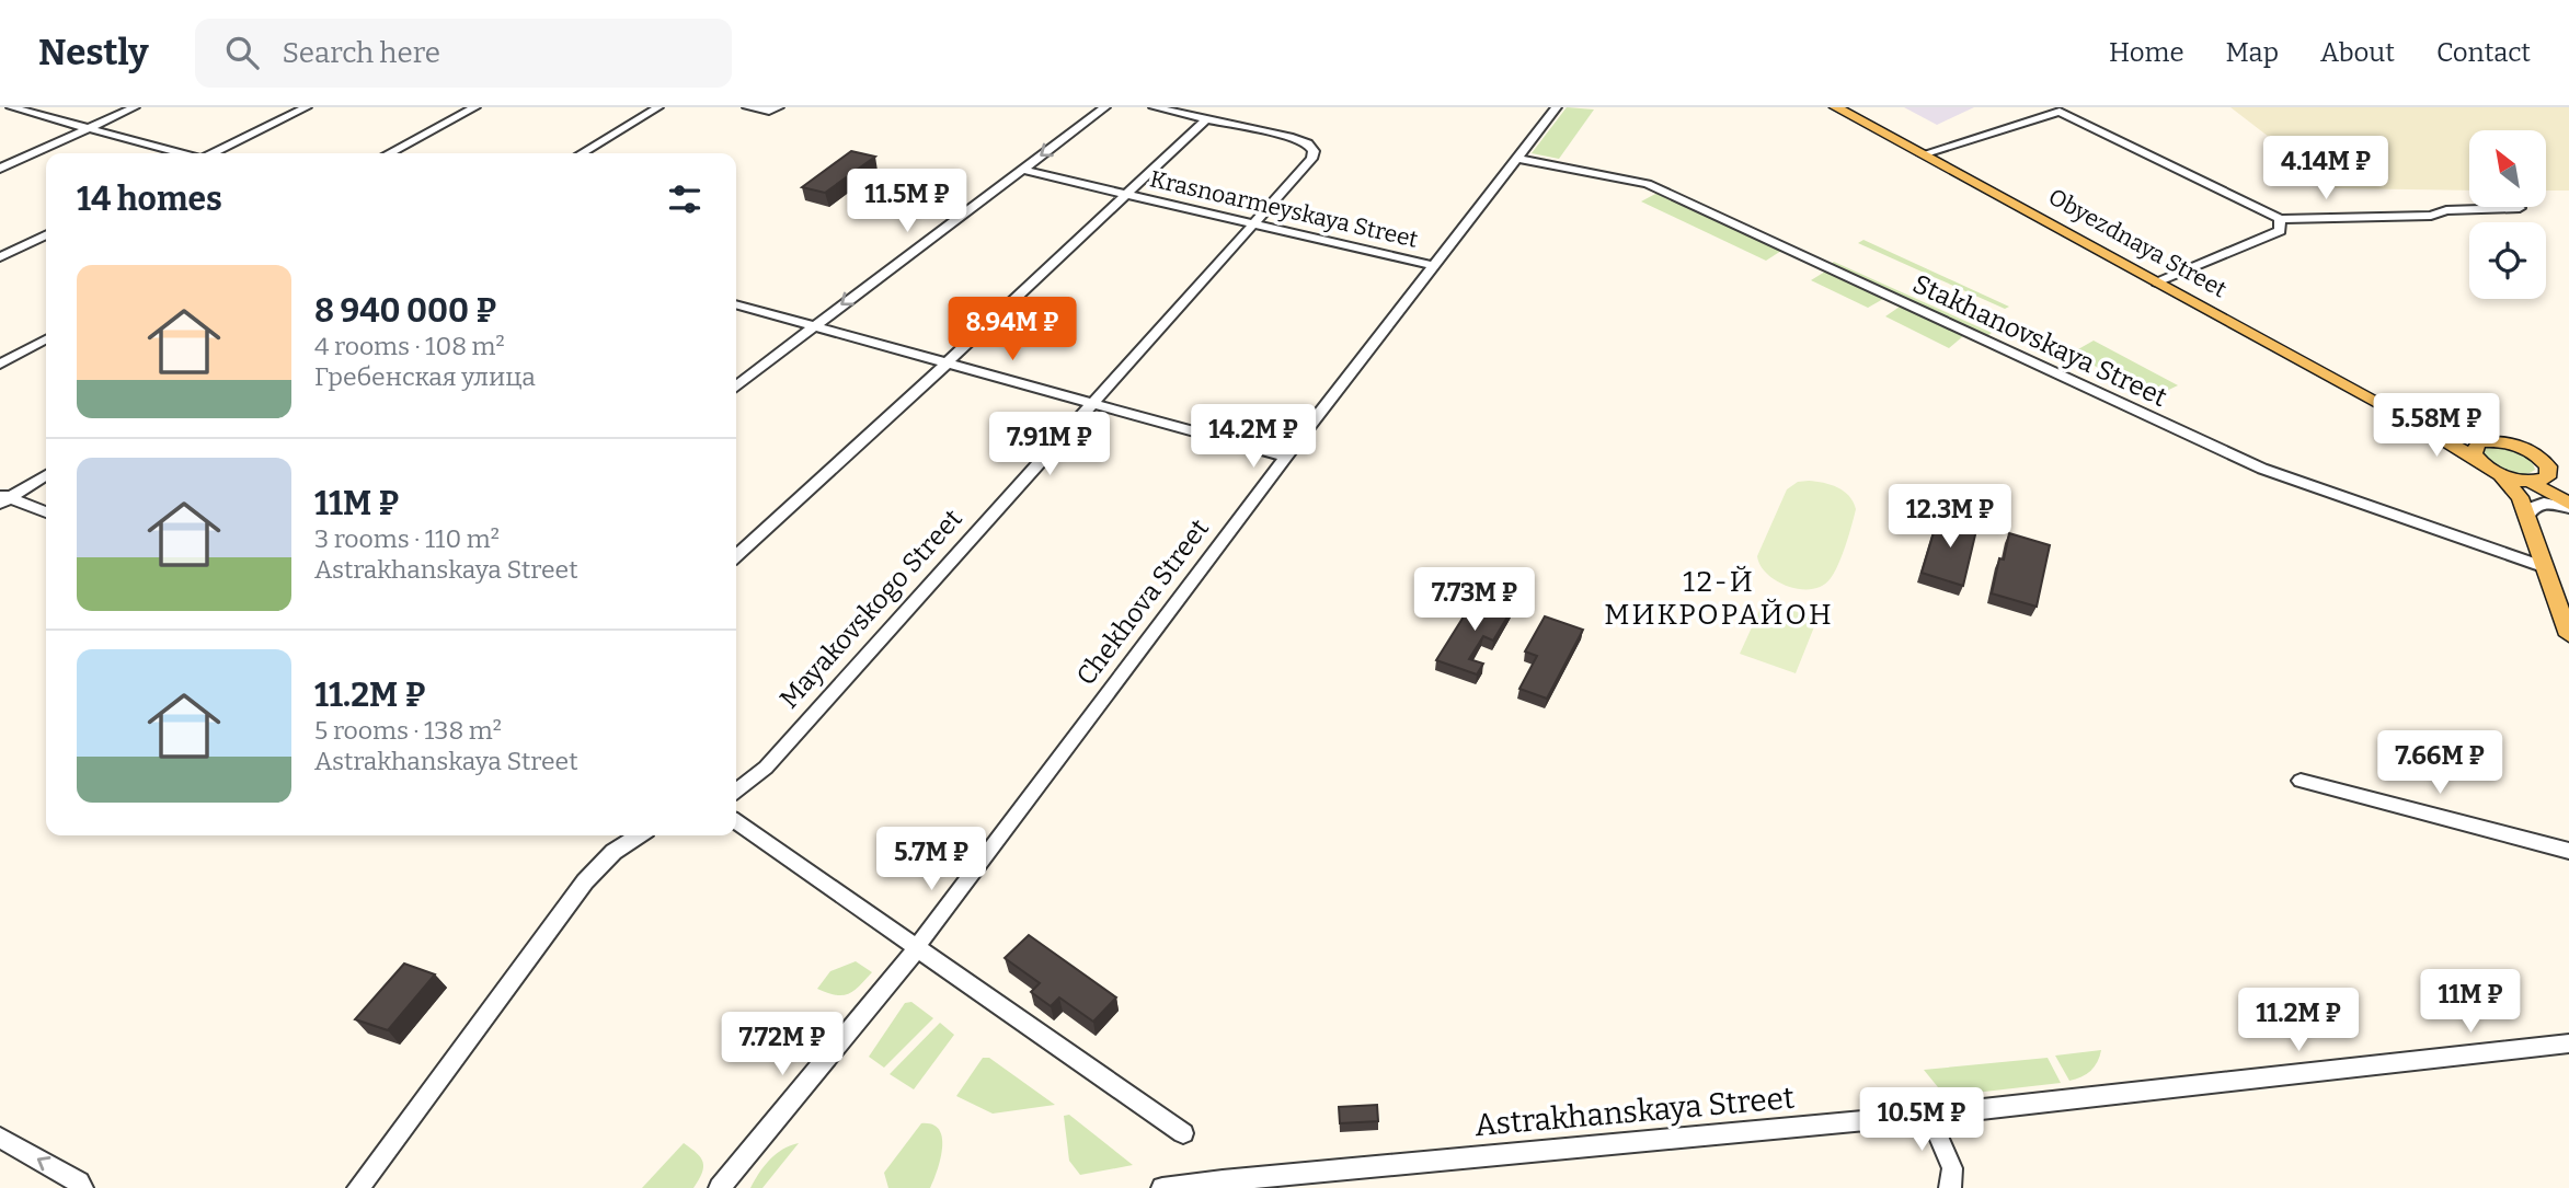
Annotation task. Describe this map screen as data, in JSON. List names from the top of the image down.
{
  "streets": {
    "main road": ["Obyezdnaya Street"],
    "street": [
      "Krasnoarmeyskaya Street",
      "Stakhanovskaya Street",
      "Chekhova Street",
      "Mayakovskogo Street",
      "Astrakhanskaya Street"
    ]
  },
  "crossings": [
    ["Krasnoarmeyskaya Street", "Chekhova Street"],
    ["Krasnoarmeyskaya Street", "Mayakovskogo Street"],
    ["Stakhanovskaya Street", "Chekhova Street"]
  ],
  "districts": ["12-Й МИКРОРАЙОН"],
  "north": "top left",
  "page": {
    "header": "Nestly",
    "search": "Search here",
    "nav": [
      "Home",
      "Map",
      "About",
      "Contact"
    ],
    "price": [
      "4.14M ₽",
      "11.5M ₽",
      "8.94M ₽",
      "5.58M ₽",
      "14.2M ₽",
      "7.91M ₽",
      "12.3M ₽",
      "7.73M ₽",
      "7.66M ₽",
      "5.7M ₽",
      "11M ₽",
      "11.2M ₽",
      "7.72M ₽",
      "10.5M ₽"
    ],
    "heading": "14 homes",
    "list": [
      {
        "name": "8 940 000 ₽",
        "note": "4 rooms · 108 m² · Гребенская улица"
      },
      {
        "name": "11M ₽",
        "note": "3 rooms · 110 m² · Astrakhanskaya Street"
      },
      {
        "name": "11.2M ₽",
        "note": "5 rooms · 138 m² · Astrakhanskaya Street"
      }
    ]
  }
}
